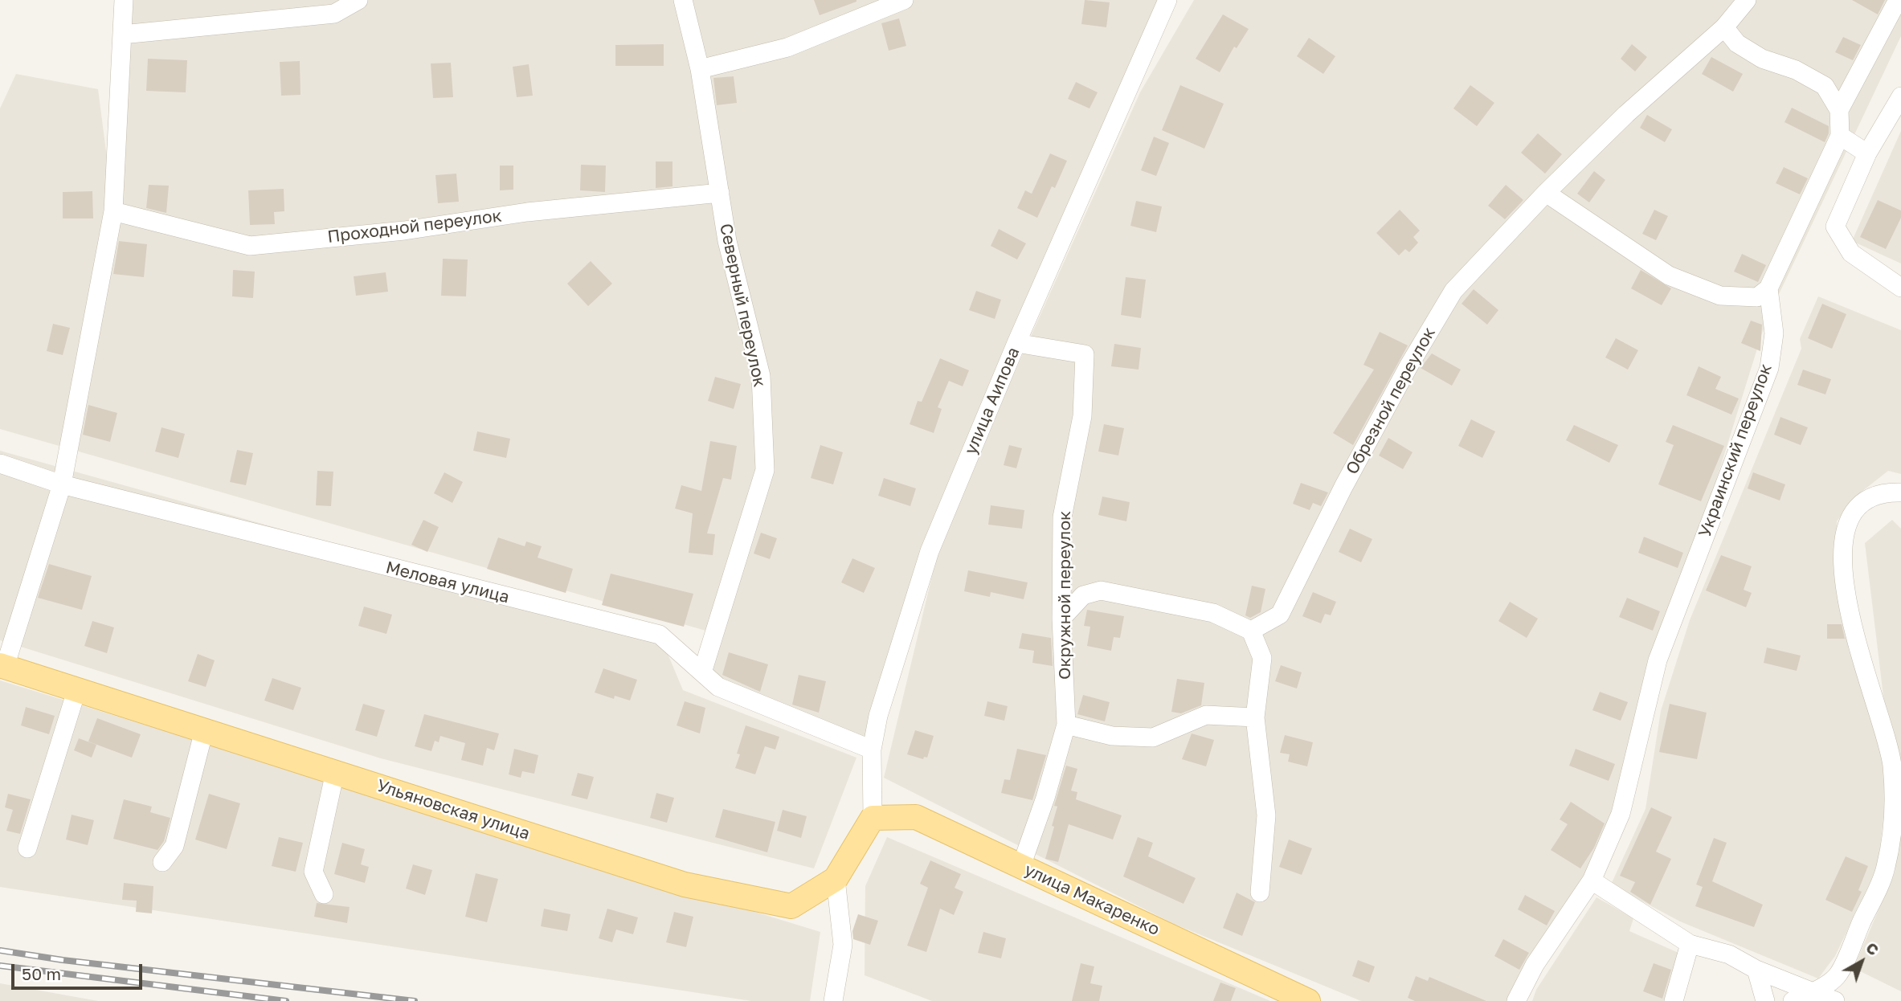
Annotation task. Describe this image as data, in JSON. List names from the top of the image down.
{
  "streets": {
    "main road": ["Ульяновская улица", "улица Макаренко"],
    "street": [
      "Проходной переулок",
      "Северный переулок",
      "улица Аипова",
      "Обрезной переулок",
      "Украинский переулок",
      "Меловая улица",
      "Окружной переулок"
    ]
  },
  "crossings": [
    ["Проходной переулок", "Северный переулок"],
    ["Северный переулок", "Меловая улица"],
    ["улица Аипова", "Меловая улица"],
    ["улица Аипова", "Окружной переулок"],
    ["улица Аипова", "Ульяновская улица"],
    ["улица Аипова", "улица Макаренко"],
    ["Окружной переулок", "улица Макаренко"],
    ["Ульяновская улица", "улица Макаренко"]
  ],
  "scale_bar": "50 m",
  "north": "top right"
}
